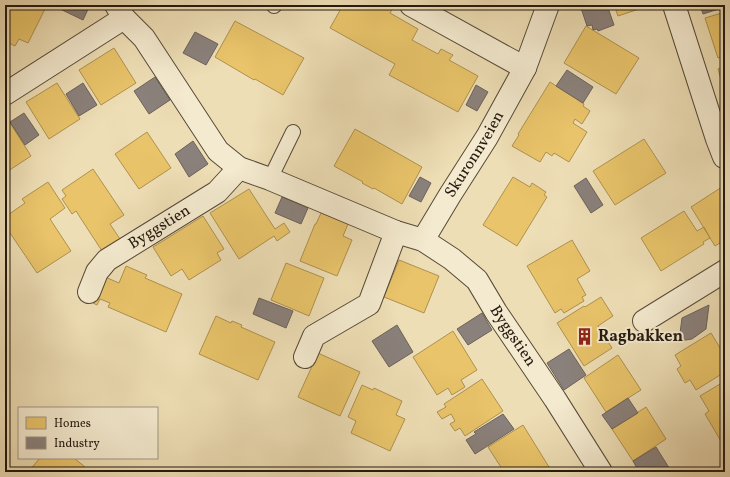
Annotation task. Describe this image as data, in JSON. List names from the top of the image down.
{
  "streets": {
    "street": ["Skuronnveien", "Byggstien"]
  },
  "crossings": [
    ["Skuronnveien", "Byggstien"]
  ],
  "places": {
    "building": ["Ragbakken"]
  },
  "legend": ["Homes", "Industry"]
}
